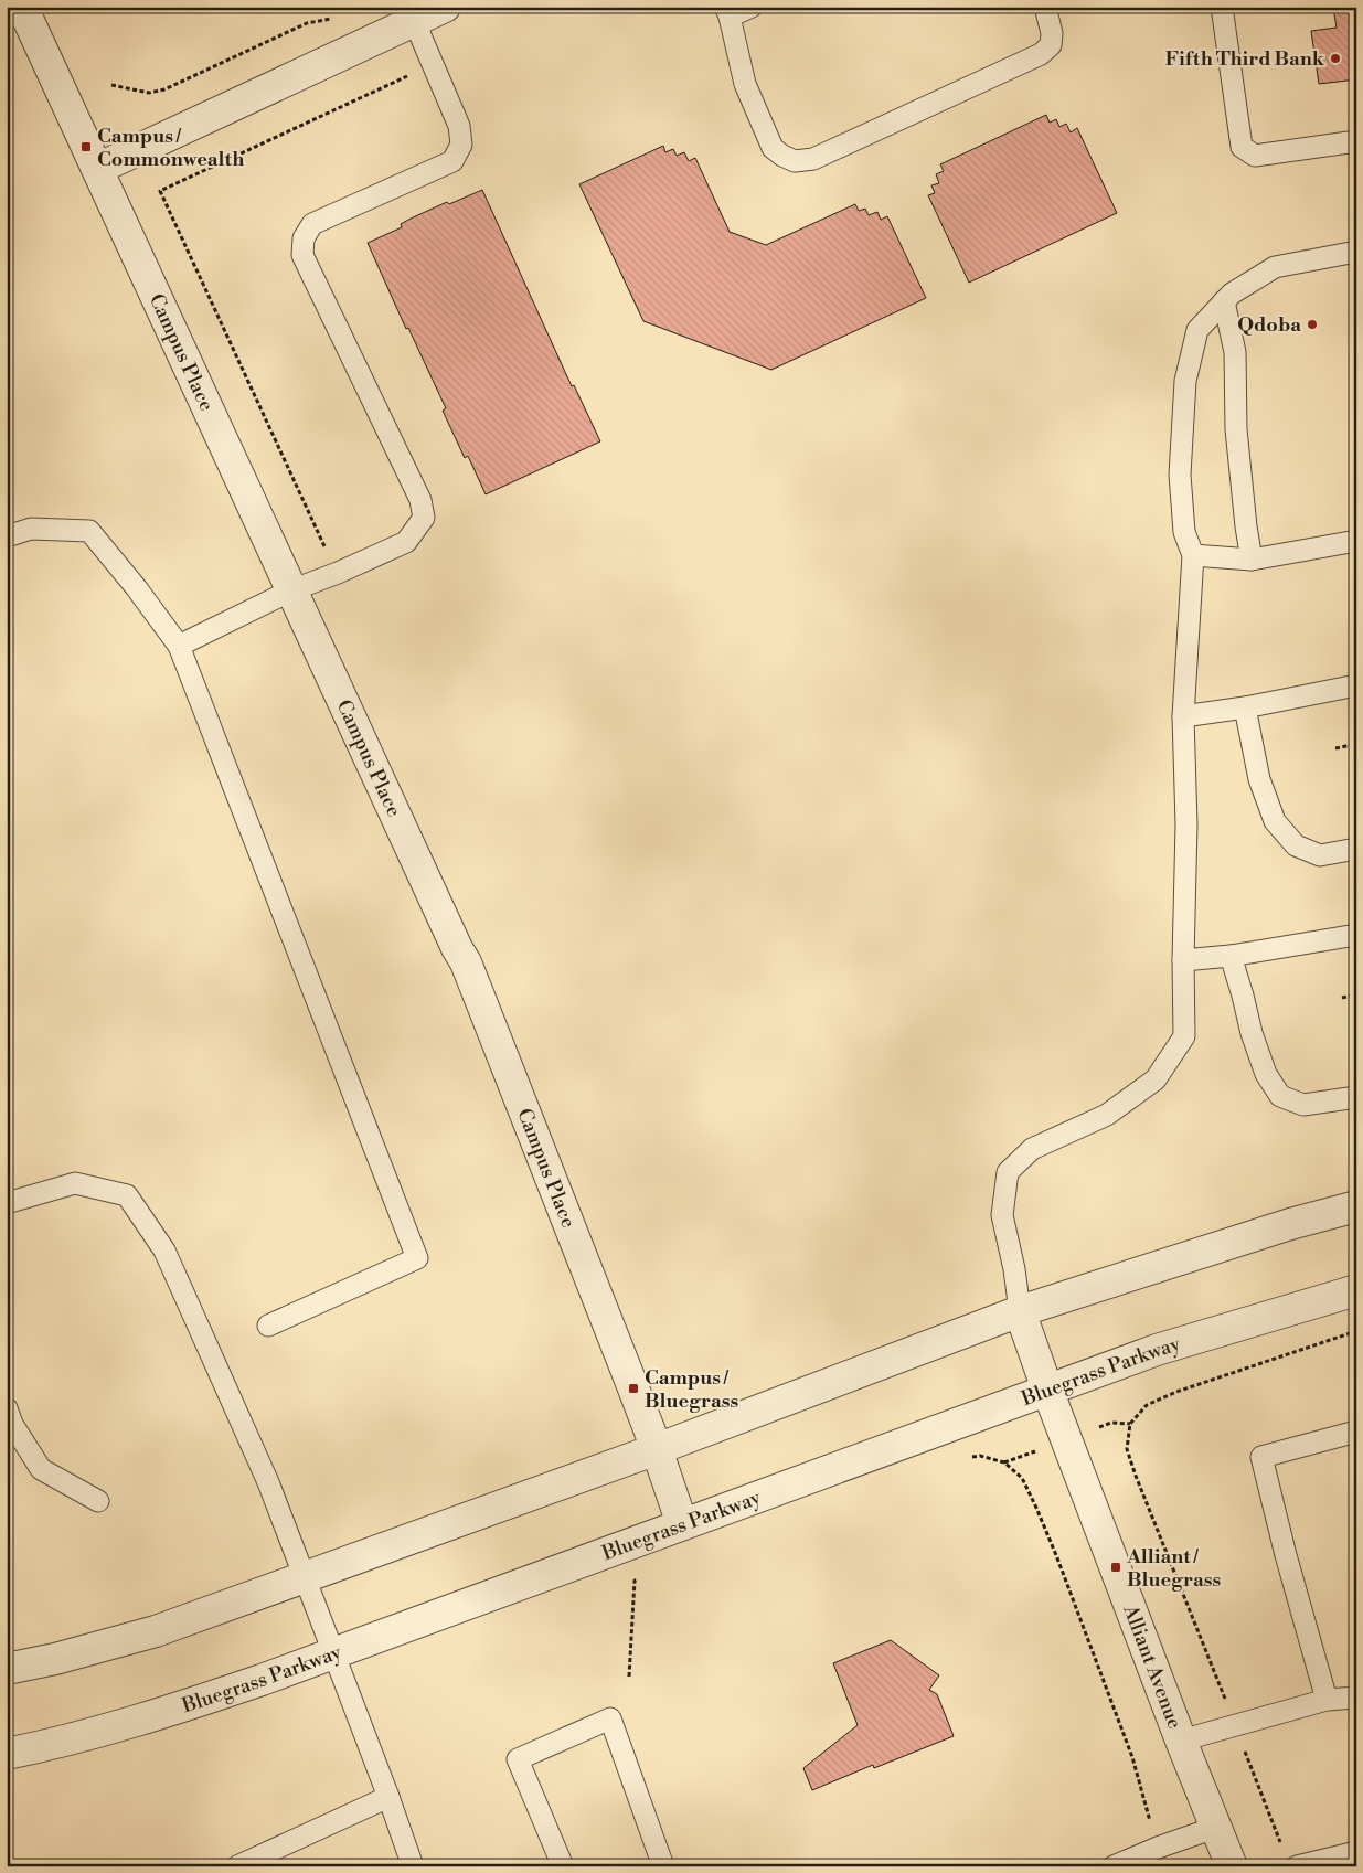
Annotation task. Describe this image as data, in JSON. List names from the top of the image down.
{
  "streets": {
    "street": ["Campus Place", "Bluegrass Parkway", "Alliant Avenue"]
  },
  "crossings": [
    ["Campus Place", "Bluegrass Parkway"],
    ["Bluegrass Parkway", "Alliant Avenue"]
  ],
  "places": {
    "other": ["Fifth Third Bank", "Qdoba"],
    "transit": ["Campus / Commonwealth", "Campus / Bluegrass", "Alliant / Bluegrass"]
  }
}
